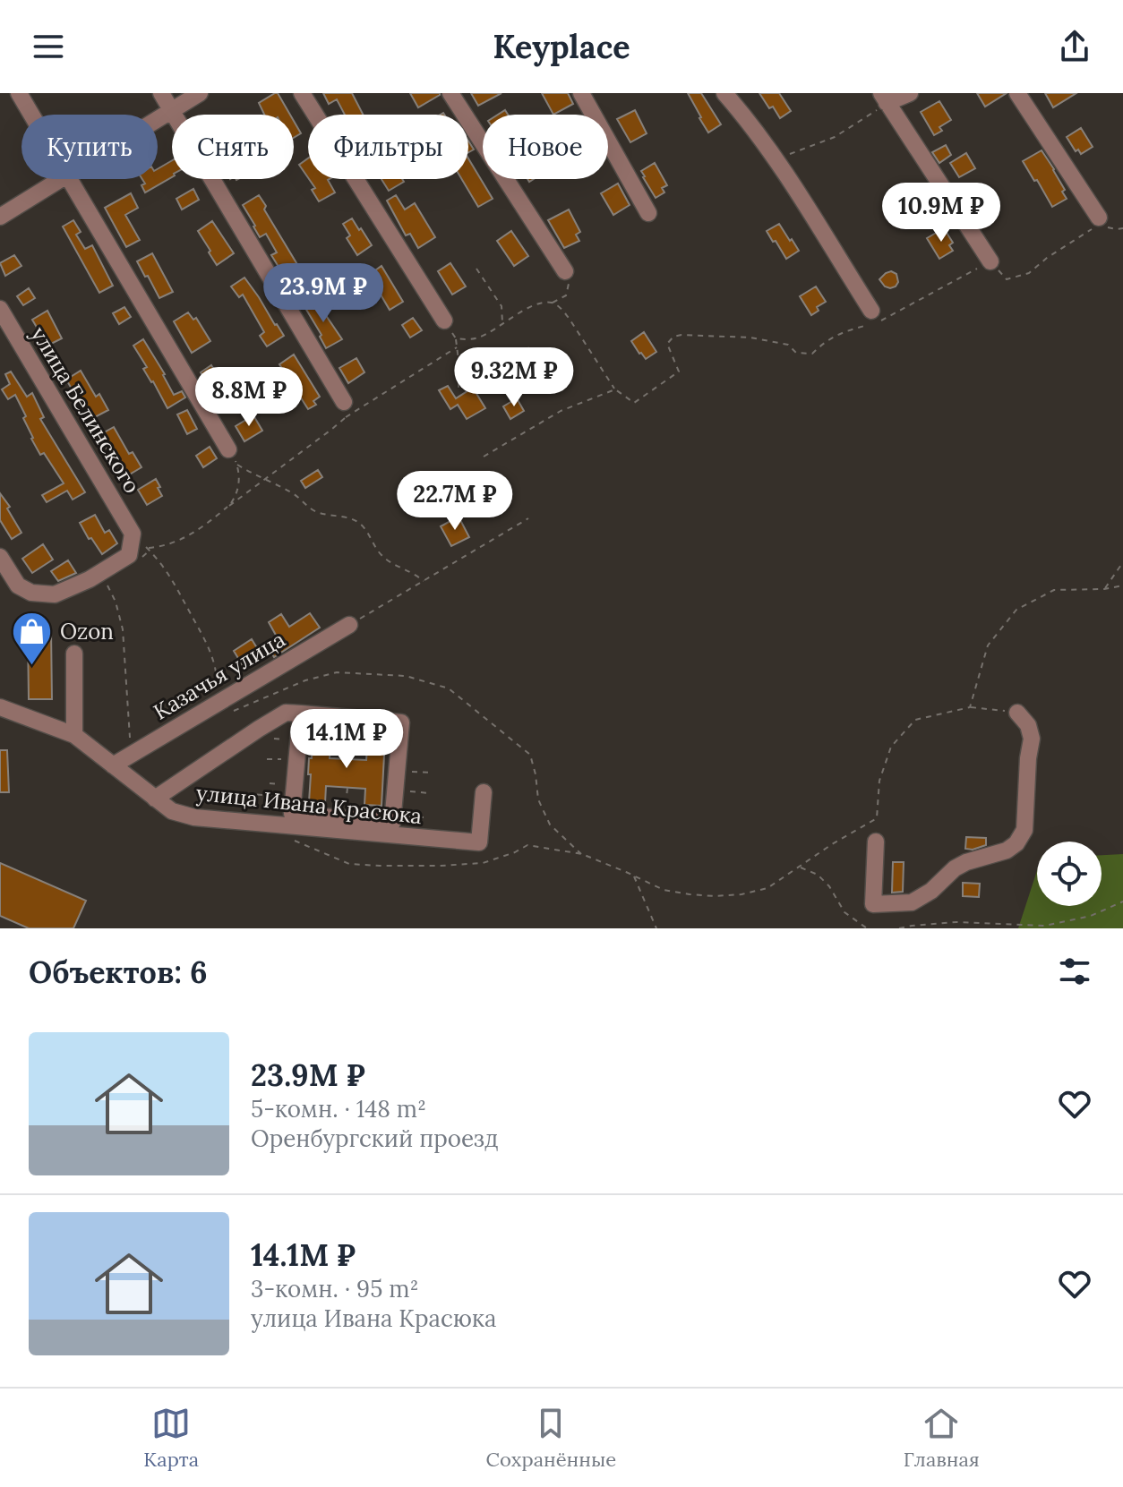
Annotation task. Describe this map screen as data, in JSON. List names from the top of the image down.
{
  "streets": {
    "street": ["улица Белинского", "Казачья улица", "улица Ивана Красюка"]
  },
  "crossings": [
    ["Казачья улица", "улица Ивана Красюка"]
  ],
  "places": {
    "shop": ["Ozon"]
  },
  "page": {
    "header": "Keyplace",
    "chip": [
      "Купить",
      "Снять",
      "Фильтры",
      "Новое"
    ],
    "price": [
      "10.9M ₽",
      "23.9M ₽",
      "9.32M ₽",
      "8.8M ₽",
      "22.7M ₽",
      "14.1M ₽"
    ],
    "heading": "Объектов: 6",
    "list": [
      {
        "name": "23.9M ₽",
        "note": "5-комн. · 148 m² · Оренбургский проезд"
      },
      {
        "name": "14.1M ₽",
        "note": "3-комн. · 95 m² · улица Ивана Красюка"
      }
    ],
    "tabs": ["Карта", "Сохранённые", "Главная"]
  }
}
